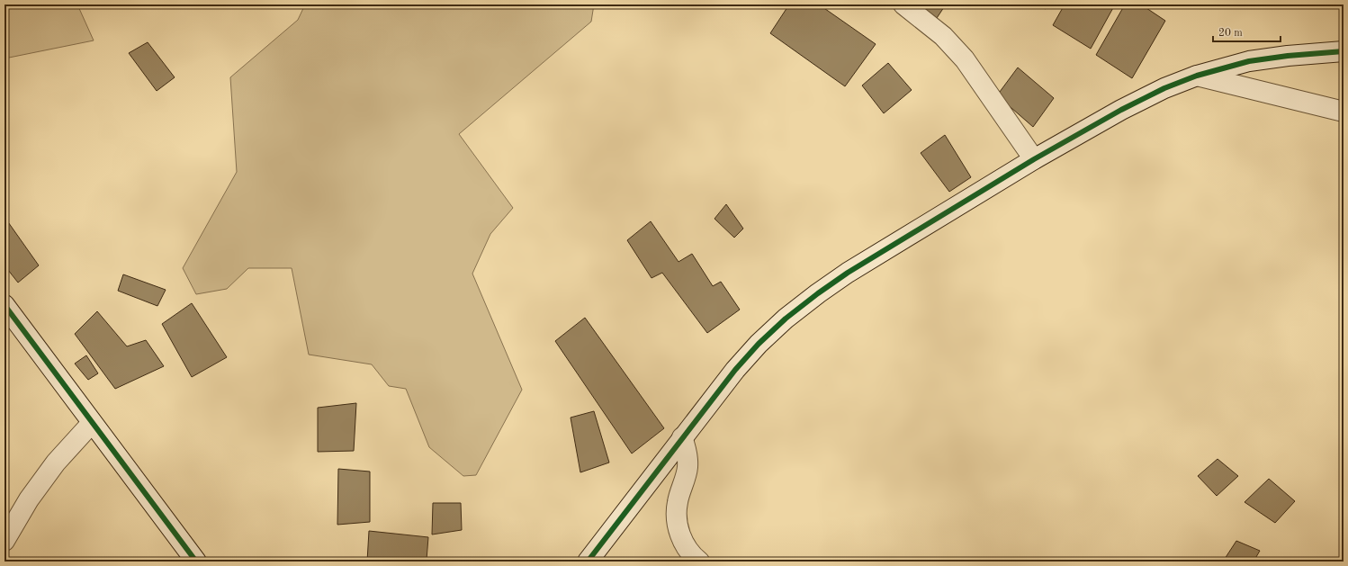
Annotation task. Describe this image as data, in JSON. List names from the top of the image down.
{
  "scale_bar": "20 m"
}
